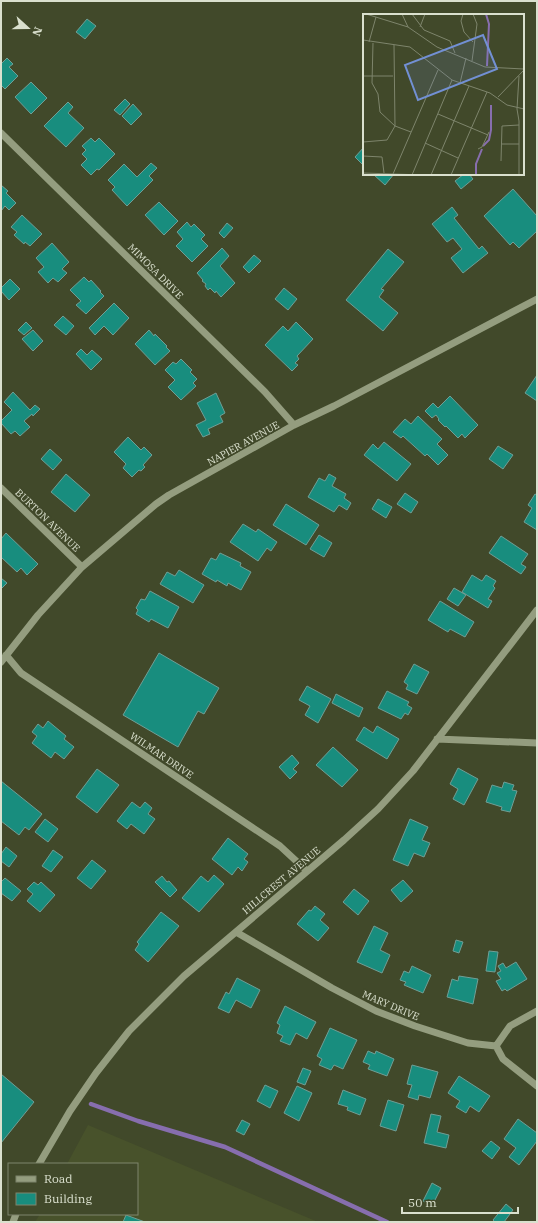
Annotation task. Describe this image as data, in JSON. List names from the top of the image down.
{
  "streets": {
    "street": [
      "MIMOSA DRIVE",
      "NAPIER AVENUE",
      "BURTON AVENUE",
      "WILMAR DRIVE",
      "HILLCREST AVENUE",
      "MARY DRIVE"
    ]
  },
  "crossings": [
    ["MIMOSA DRIVE", "NAPIER AVENUE"],
    ["NAPIER AVENUE", "BURTON AVENUE"],
    ["NAPIER AVENUE", "WILMAR DRIVE"],
    ["WILMAR DRIVE", "HILLCREST AVENUE"],
    ["HILLCREST AVENUE", "MARY DRIVE"]
  ],
  "legend": ["Road", "Building"],
  "scale_bar": "50 m",
  "north": "right"
}
